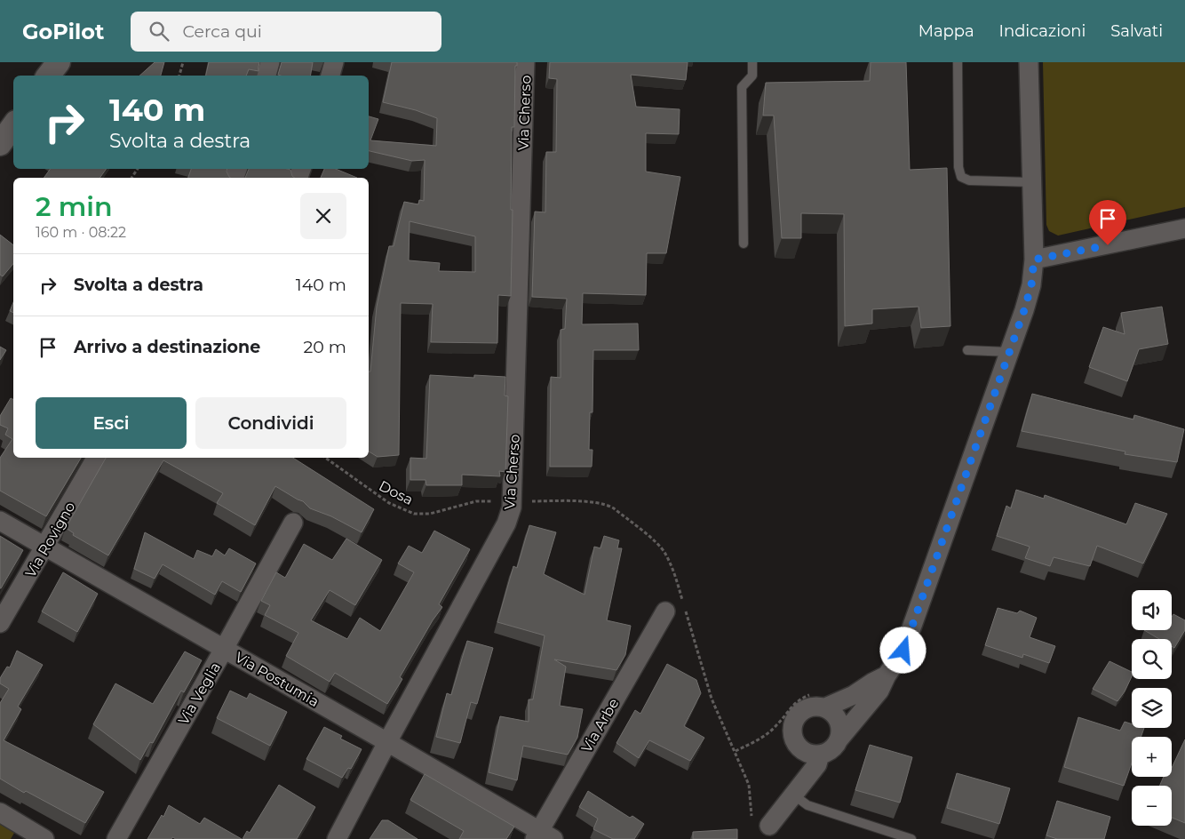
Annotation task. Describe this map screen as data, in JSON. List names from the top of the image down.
{
  "streets": {
    "street": [
      "Via Cherso",
      "Via Rovigno",
      "Via Postumia",
      "Via Veglia",
      "Via Arbe"
    ],
    "path": ["Dosa"]
  },
  "crossings": [
    ["Via Cherso", "Via Postumia"],
    ["Via Rovigno", "Via Postumia"],
    ["Via Postumia", "Via Veglia"],
    ["Via Postumia", "Via Arbe"]
  ],
  "page": {
    "header": "GoPilot",
    "search": "Cerca qui",
    "nav": ["Mappa", "Indicazioni", "Salvati"],
    "turn": ["140 m", "Svolta a destra"],
    "heading": ["2 min", "160 m · 08:22"],
    "list": [
      {
        "name": "Svolta a destra",
        "value": "140 m"
      },
      {
        "name": "Arrivo a destinazione",
        "value": "20 m"
      }
    ],
    "buttons": ["Esci", "Condividi"],
    "map_buttons": ["+", "−"]
  }
}
